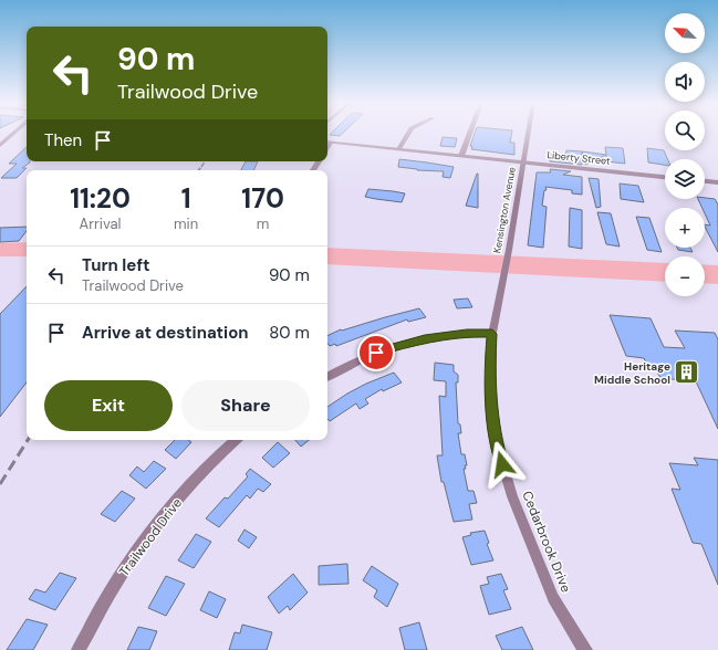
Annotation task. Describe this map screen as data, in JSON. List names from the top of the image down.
{
  "streets": {
    "street": [
      "Liberty Street",
      "Kensington Avenue",
      "Trailwood Drive",
      "Cedarbrook Drive"
    ]
  },
  "crossings": [
    ["Liberty Street", "Kensington Avenue"],
    ["Kensington Avenue", "Cedarbrook Drive"]
  ],
  "places": {
    "building": ["Heritage Middle School"]
  },
  "north": "top left",
  "page": {
    "map_buttons": ["+", "−"],
    "turn": ["90 m", "Trailwood Drive"],
    "then": "Then",
    "eta": [
      "11:20",
      "Arrival",
      "1",
      "min",
      "170",
      "m"
    ],
    "list": [
      {
        "name": "Turn left",
        "note": "Trailwood Drive",
        "value": "90 m"
      },
      {
        "name": "Arrive at destination",
        "value": "80 m"
      }
    ],
    "buttons": ["Exit", "Share"]
  }
}
